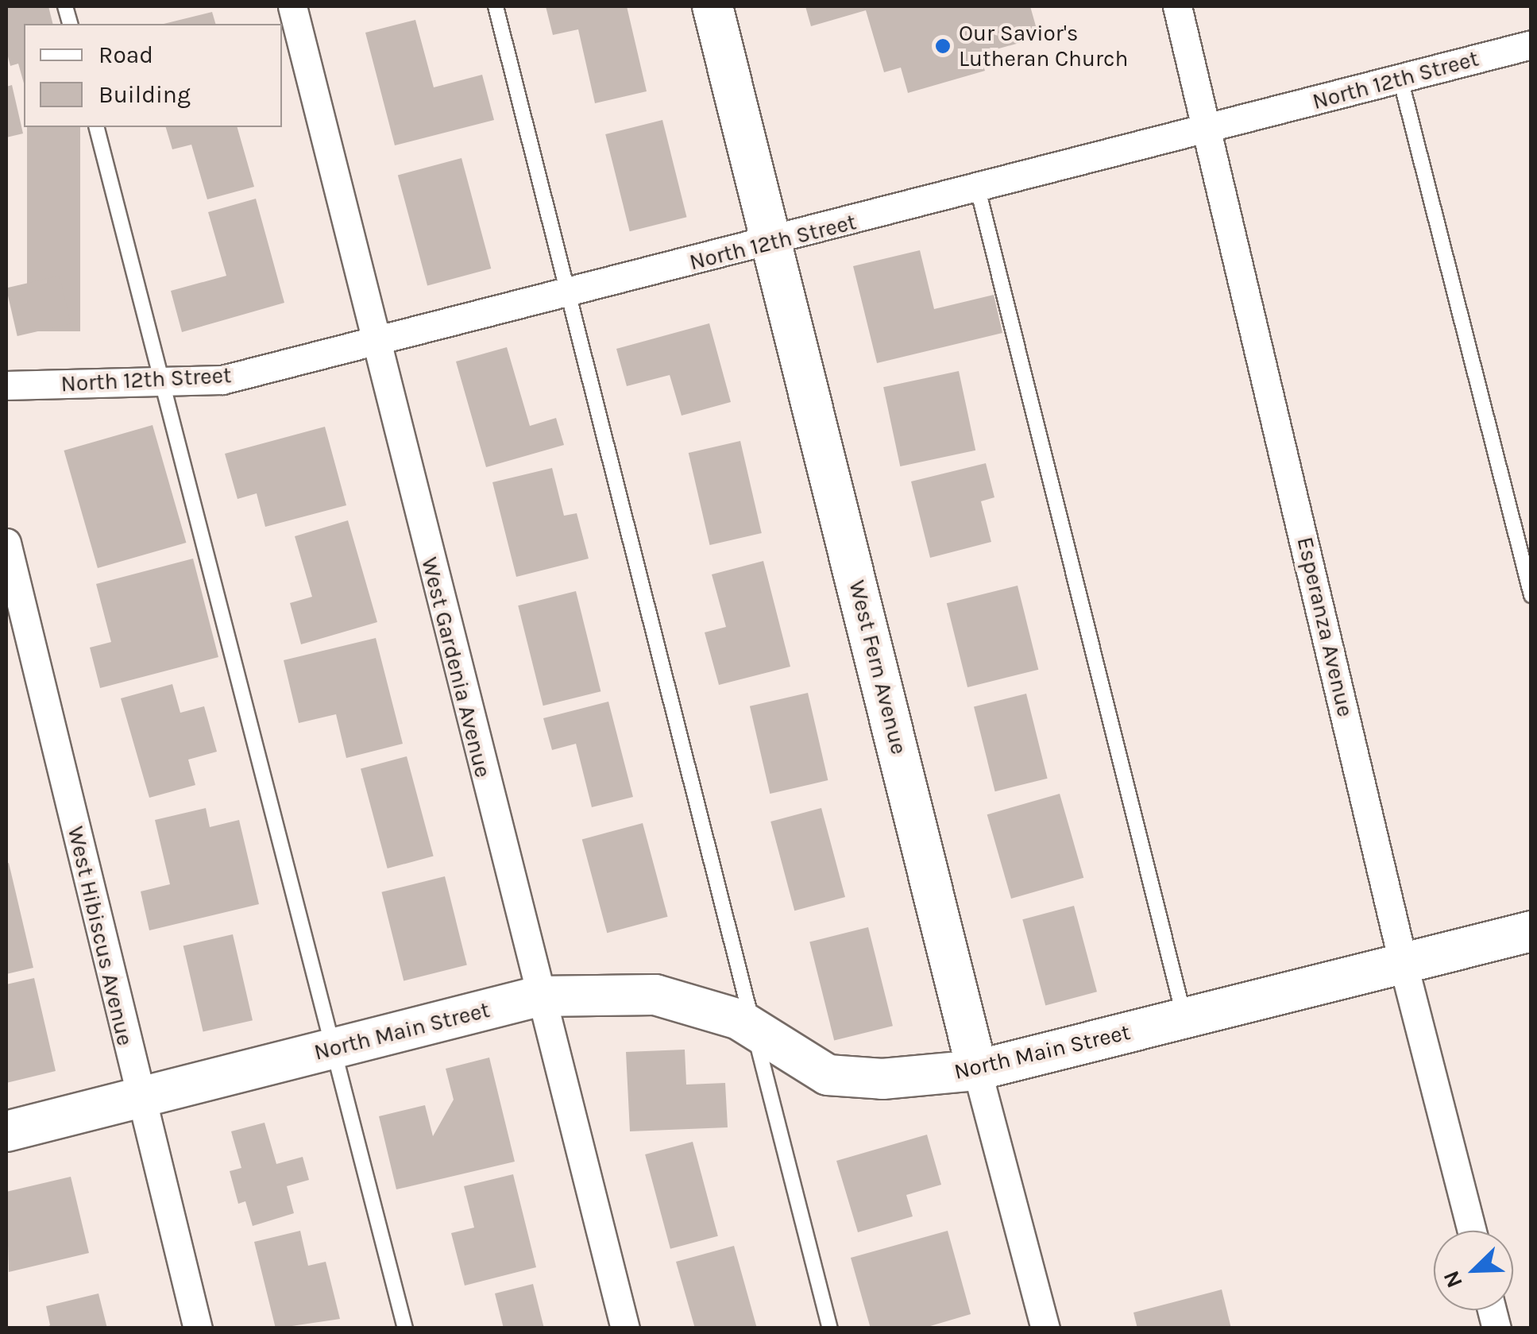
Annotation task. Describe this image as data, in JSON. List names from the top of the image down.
{
  "streets": {
    "street": [
      "North 12th Street",
      "Esperanza Avenue",
      "West Gardenia Avenue",
      "West Fern Avenue",
      "West Hibiscus Avenue",
      "North Main Street"
    ]
  },
  "crossings": [
    ["North 12th Street", "Esperanza Avenue"],
    ["North 12th Street", "West Gardenia Avenue"],
    ["North 12th Street", "West Fern Avenue"],
    ["Esperanza Avenue", "North Main Street"],
    ["West Gardenia Avenue", "North Main Street"],
    ["West Fern Avenue", "North Main Street"],
    ["West Hibiscus Avenue", "North Main Street"]
  ],
  "places": ["Our Savior's Lutheran Church"],
  "legend": ["Road", "Building"],
  "north": "bottom left"
}
